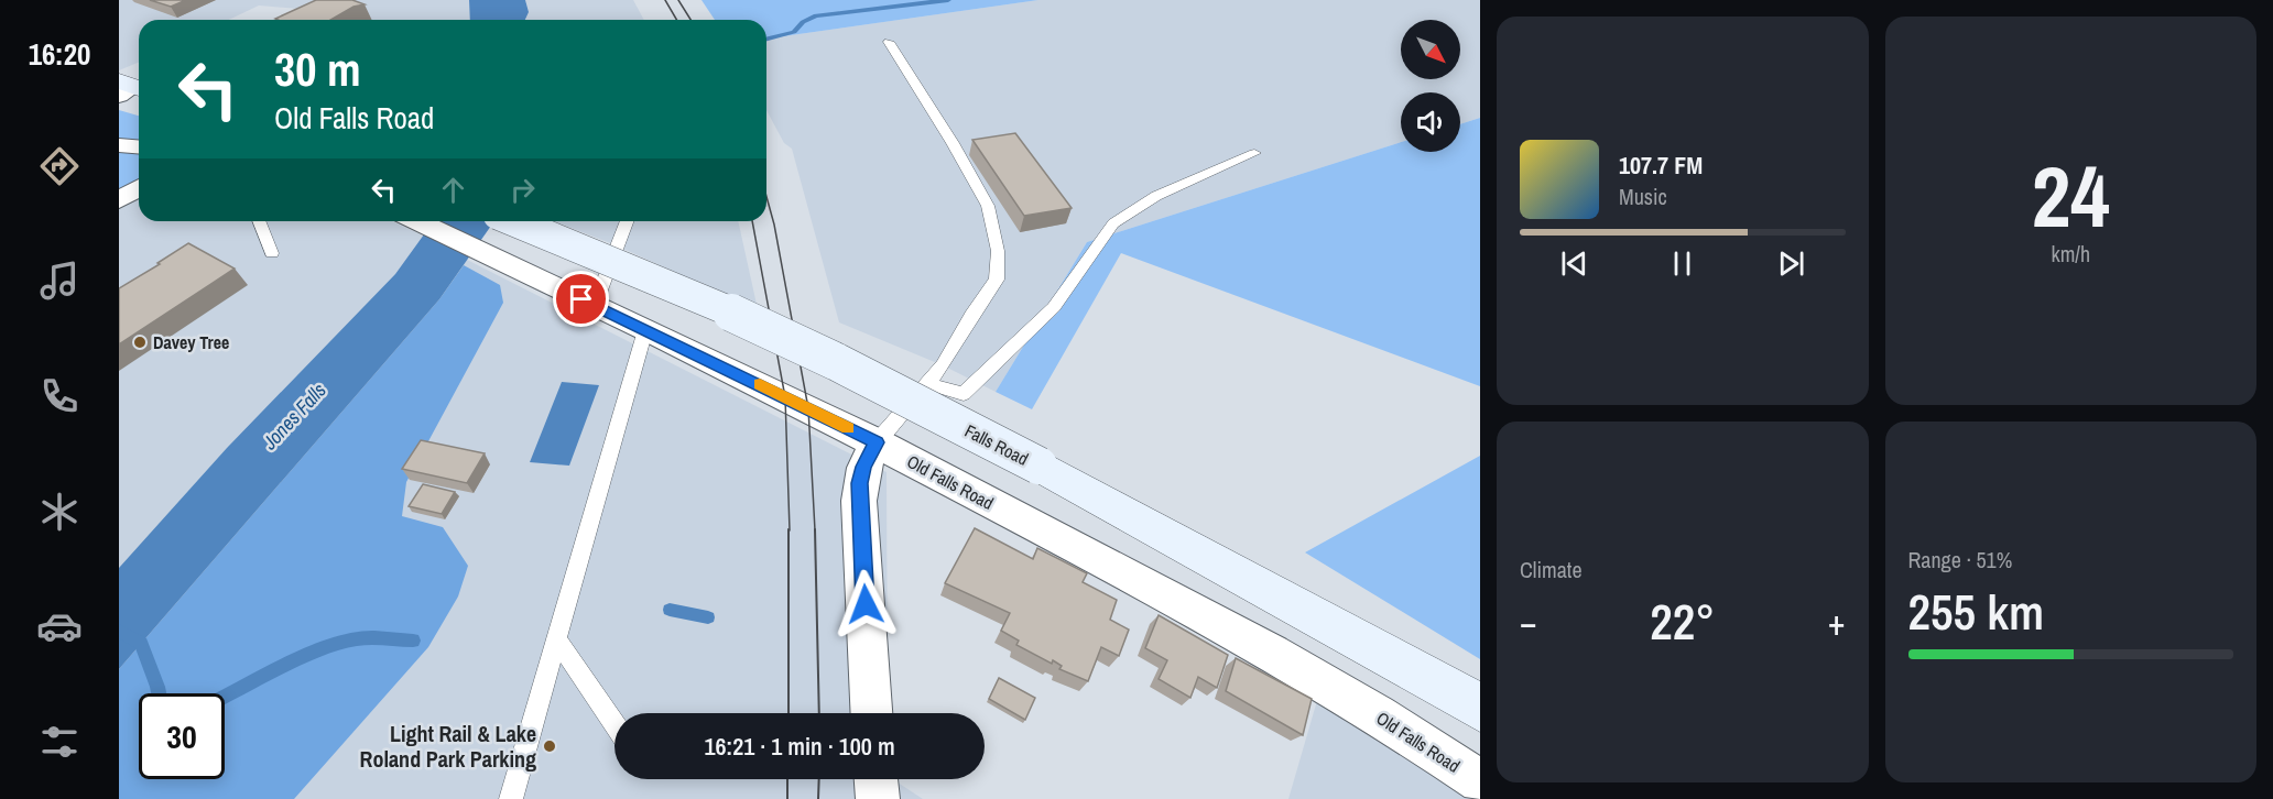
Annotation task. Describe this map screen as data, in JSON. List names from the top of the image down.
{
  "streets": {
    "main road": ["Falls Road"],
    "street": ["Old Falls Road"]
  },
  "water": ["Jones Falls"],
  "places": ["Davey Tree", "Light Rail & Lake Roland Park Parking"],
  "north": "bottom right",
  "page": {
    "tabs": "16:20",
    "tile": [
      ["24", "km/h"],
      "Climate",
      ["Range · 51%", "255 km"]
    ],
    "turn": ["30 m", "Old Falls Road"],
    "song": ["107.7 FM", "Music"],
    "heat": ["−", "22°", "+"],
    "limit": "30",
    "trip": "16:21 · 1 min · 100 m"
  }
}
